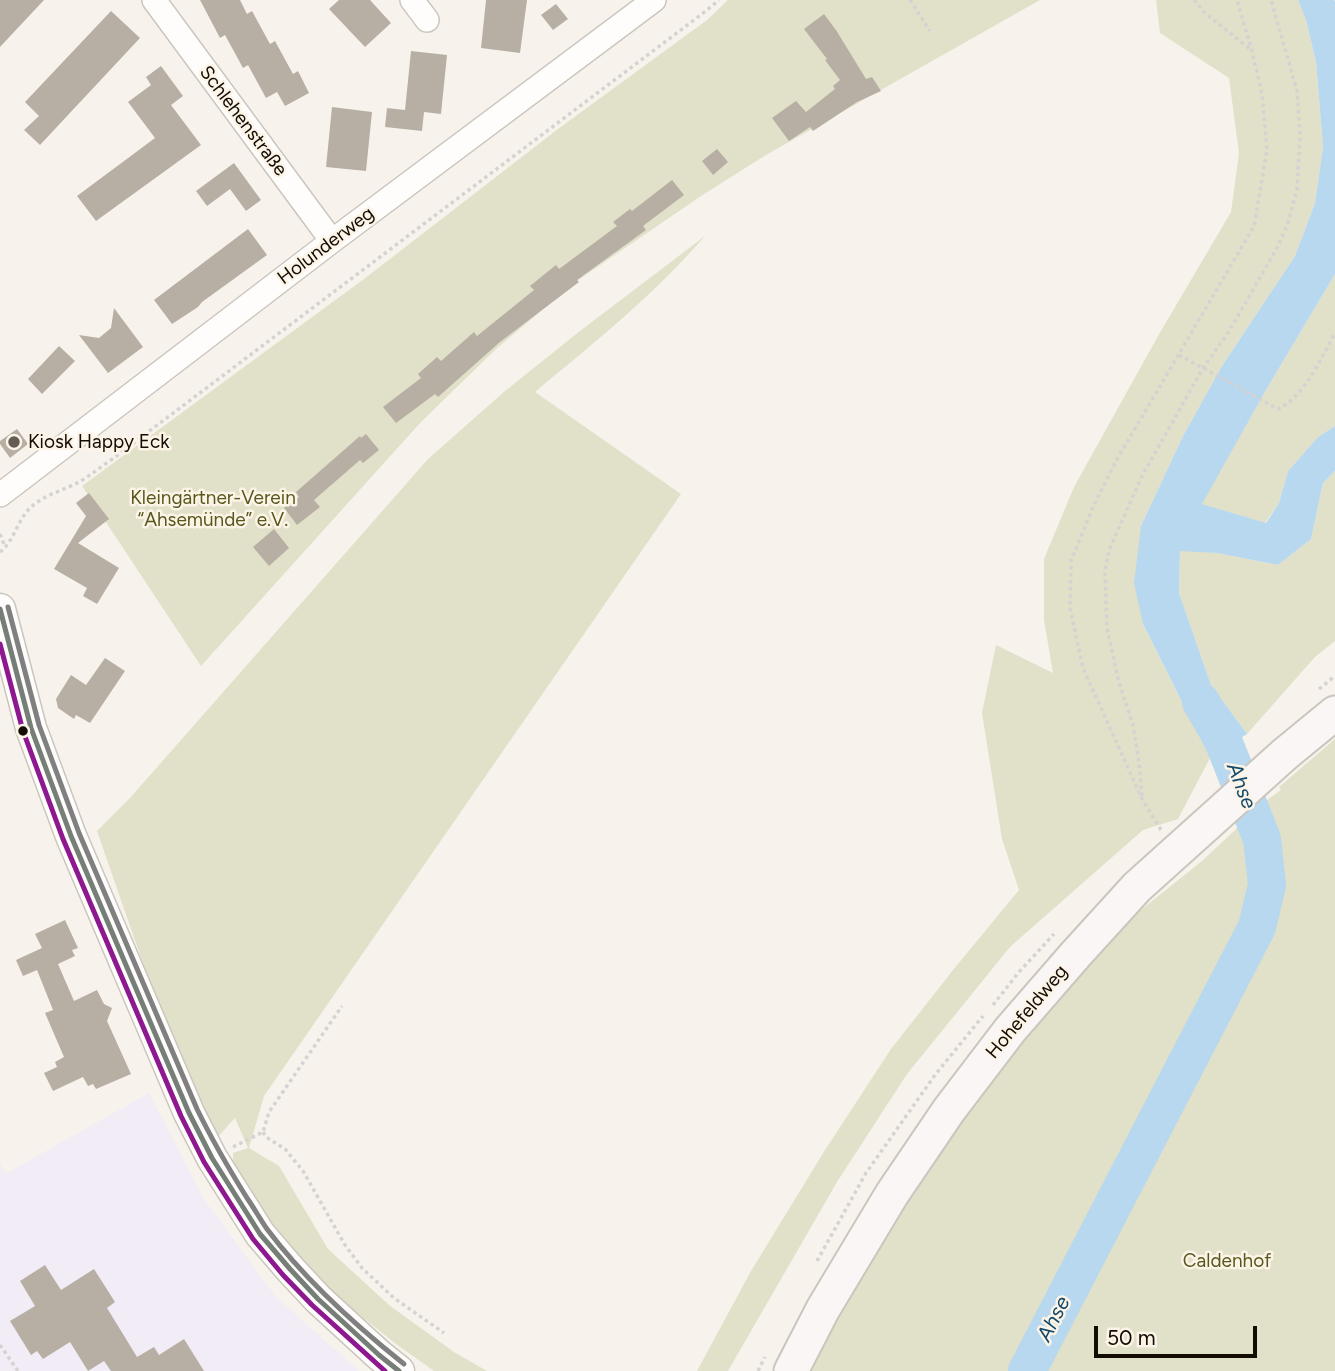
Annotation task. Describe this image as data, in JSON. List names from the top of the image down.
{
  "streets": {
    "main road": ["Hohefeldweg"],
    "street": ["Schlehenstraße", "Holunderweg"]
  },
  "crossings": [
    ["Schlehenstraße", "Holunderweg"]
  ],
  "water": ["Ahse"],
  "parks": ["Kleingärtner-Verein “Ahsemünde” e.V.", "Caldenhof"],
  "places": ["Kiosk Happy Eck"],
  "scale_bar": "50 m"
}
